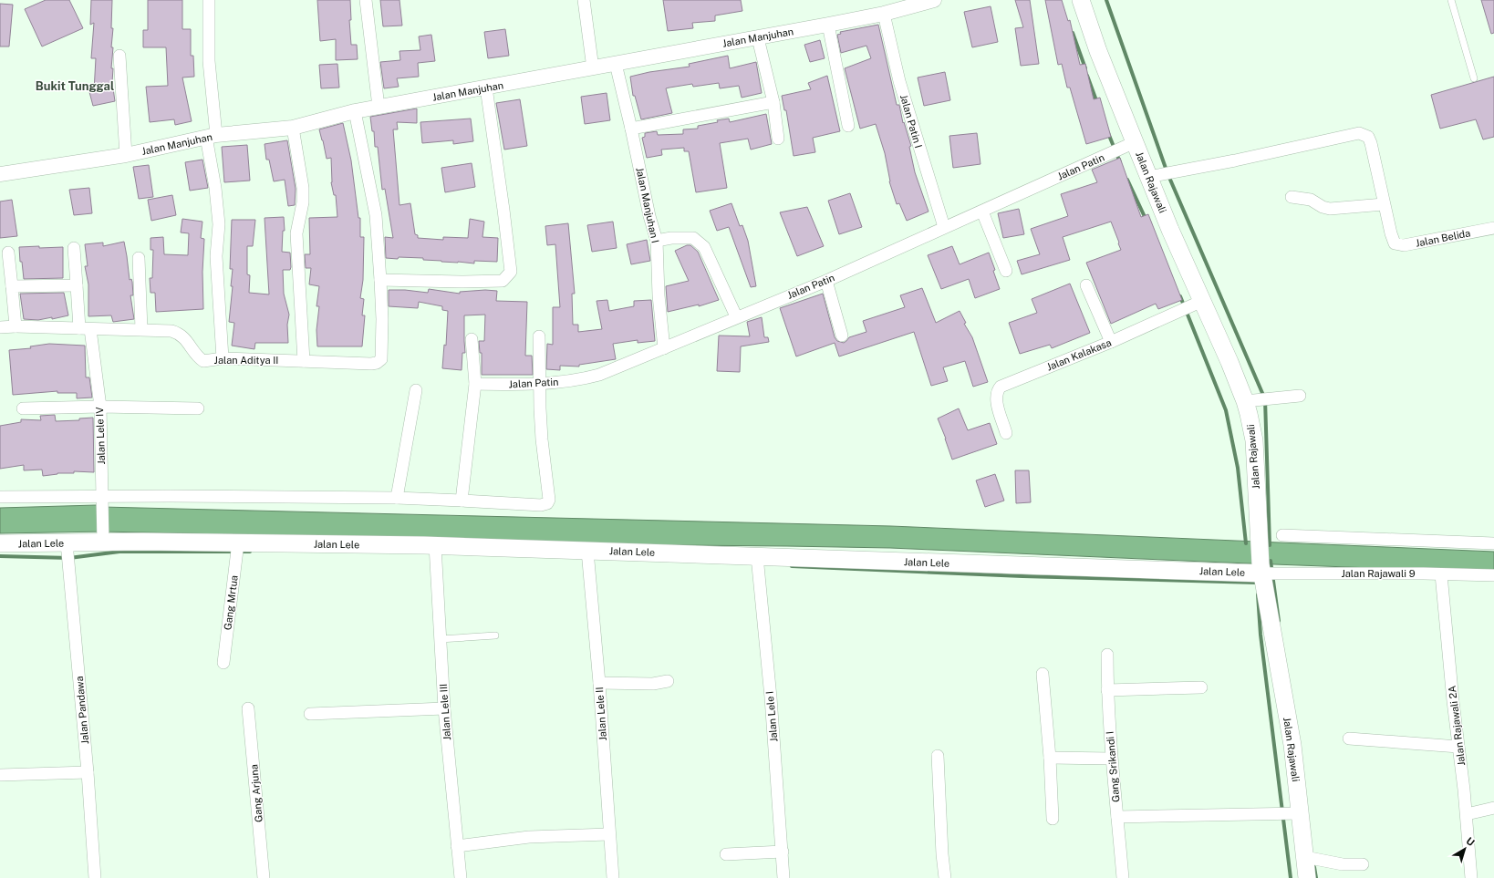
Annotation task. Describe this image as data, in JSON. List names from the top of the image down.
{
  "streets": {
    "main road": ["Jalan Rajawali", "Jalan Lele"],
    "street": [
      "Jalan Manjuhan",
      "Jalan Patin I",
      "Jalan Patin",
      "Jalan Manjuhan I",
      "Jalan Belida",
      "Jalan Kalakasa",
      "Jalan Aditya II",
      "Jalan Lele IV",
      "Jalan Rajawali 9",
      "Gang Mrtua",
      "Jalan Pandawa",
      "Jalan Lele III",
      "Jalan Lele II",
      "Jalan Lele I",
      "Jalan Rajawali 2A",
      "Gang Srikandi I",
      "Gang Arjuna"
    ]
  },
  "crossings": [
    ["Jalan Manjuhan", "Jalan Patin I"],
    ["Jalan Manjuhan", "Jalan Manjuhan I"],
    ["Jalan Manjuhan", "Jalan Aditya II"],
    ["Jalan Patin I", "Jalan Patin"],
    ["Jalan Patin", "Jalan Rajawali"],
    ["Jalan Patin", "Jalan Manjuhan I"],
    ["Jalan Rajawali", "Jalan Kalakasa"],
    ["Jalan Rajawali", "Jalan Lele"],
    ["Jalan Rajawali", "Jalan Rajawali 9"],
    ["Jalan Aditya II", "Jalan Lele IV"],
    ["Jalan Lele IV", "Jalan Lele"],
    ["Jalan Lele", "Jalan Rajawali 9"],
    ["Jalan Lele", "Gang Mrtua"],
    ["Jalan Lele", "Jalan Pandawa"],
    ["Jalan Lele", "Jalan Lele III"],
    ["Jalan Lele", "Jalan Lele II"],
    ["Jalan Lele", "Jalan Lele I"],
    ["Jalan Rajawali 9", "Jalan Rajawali 2A"]
  ],
  "districts": ["Bukit Tunggal"],
  "north": "top right"
}
